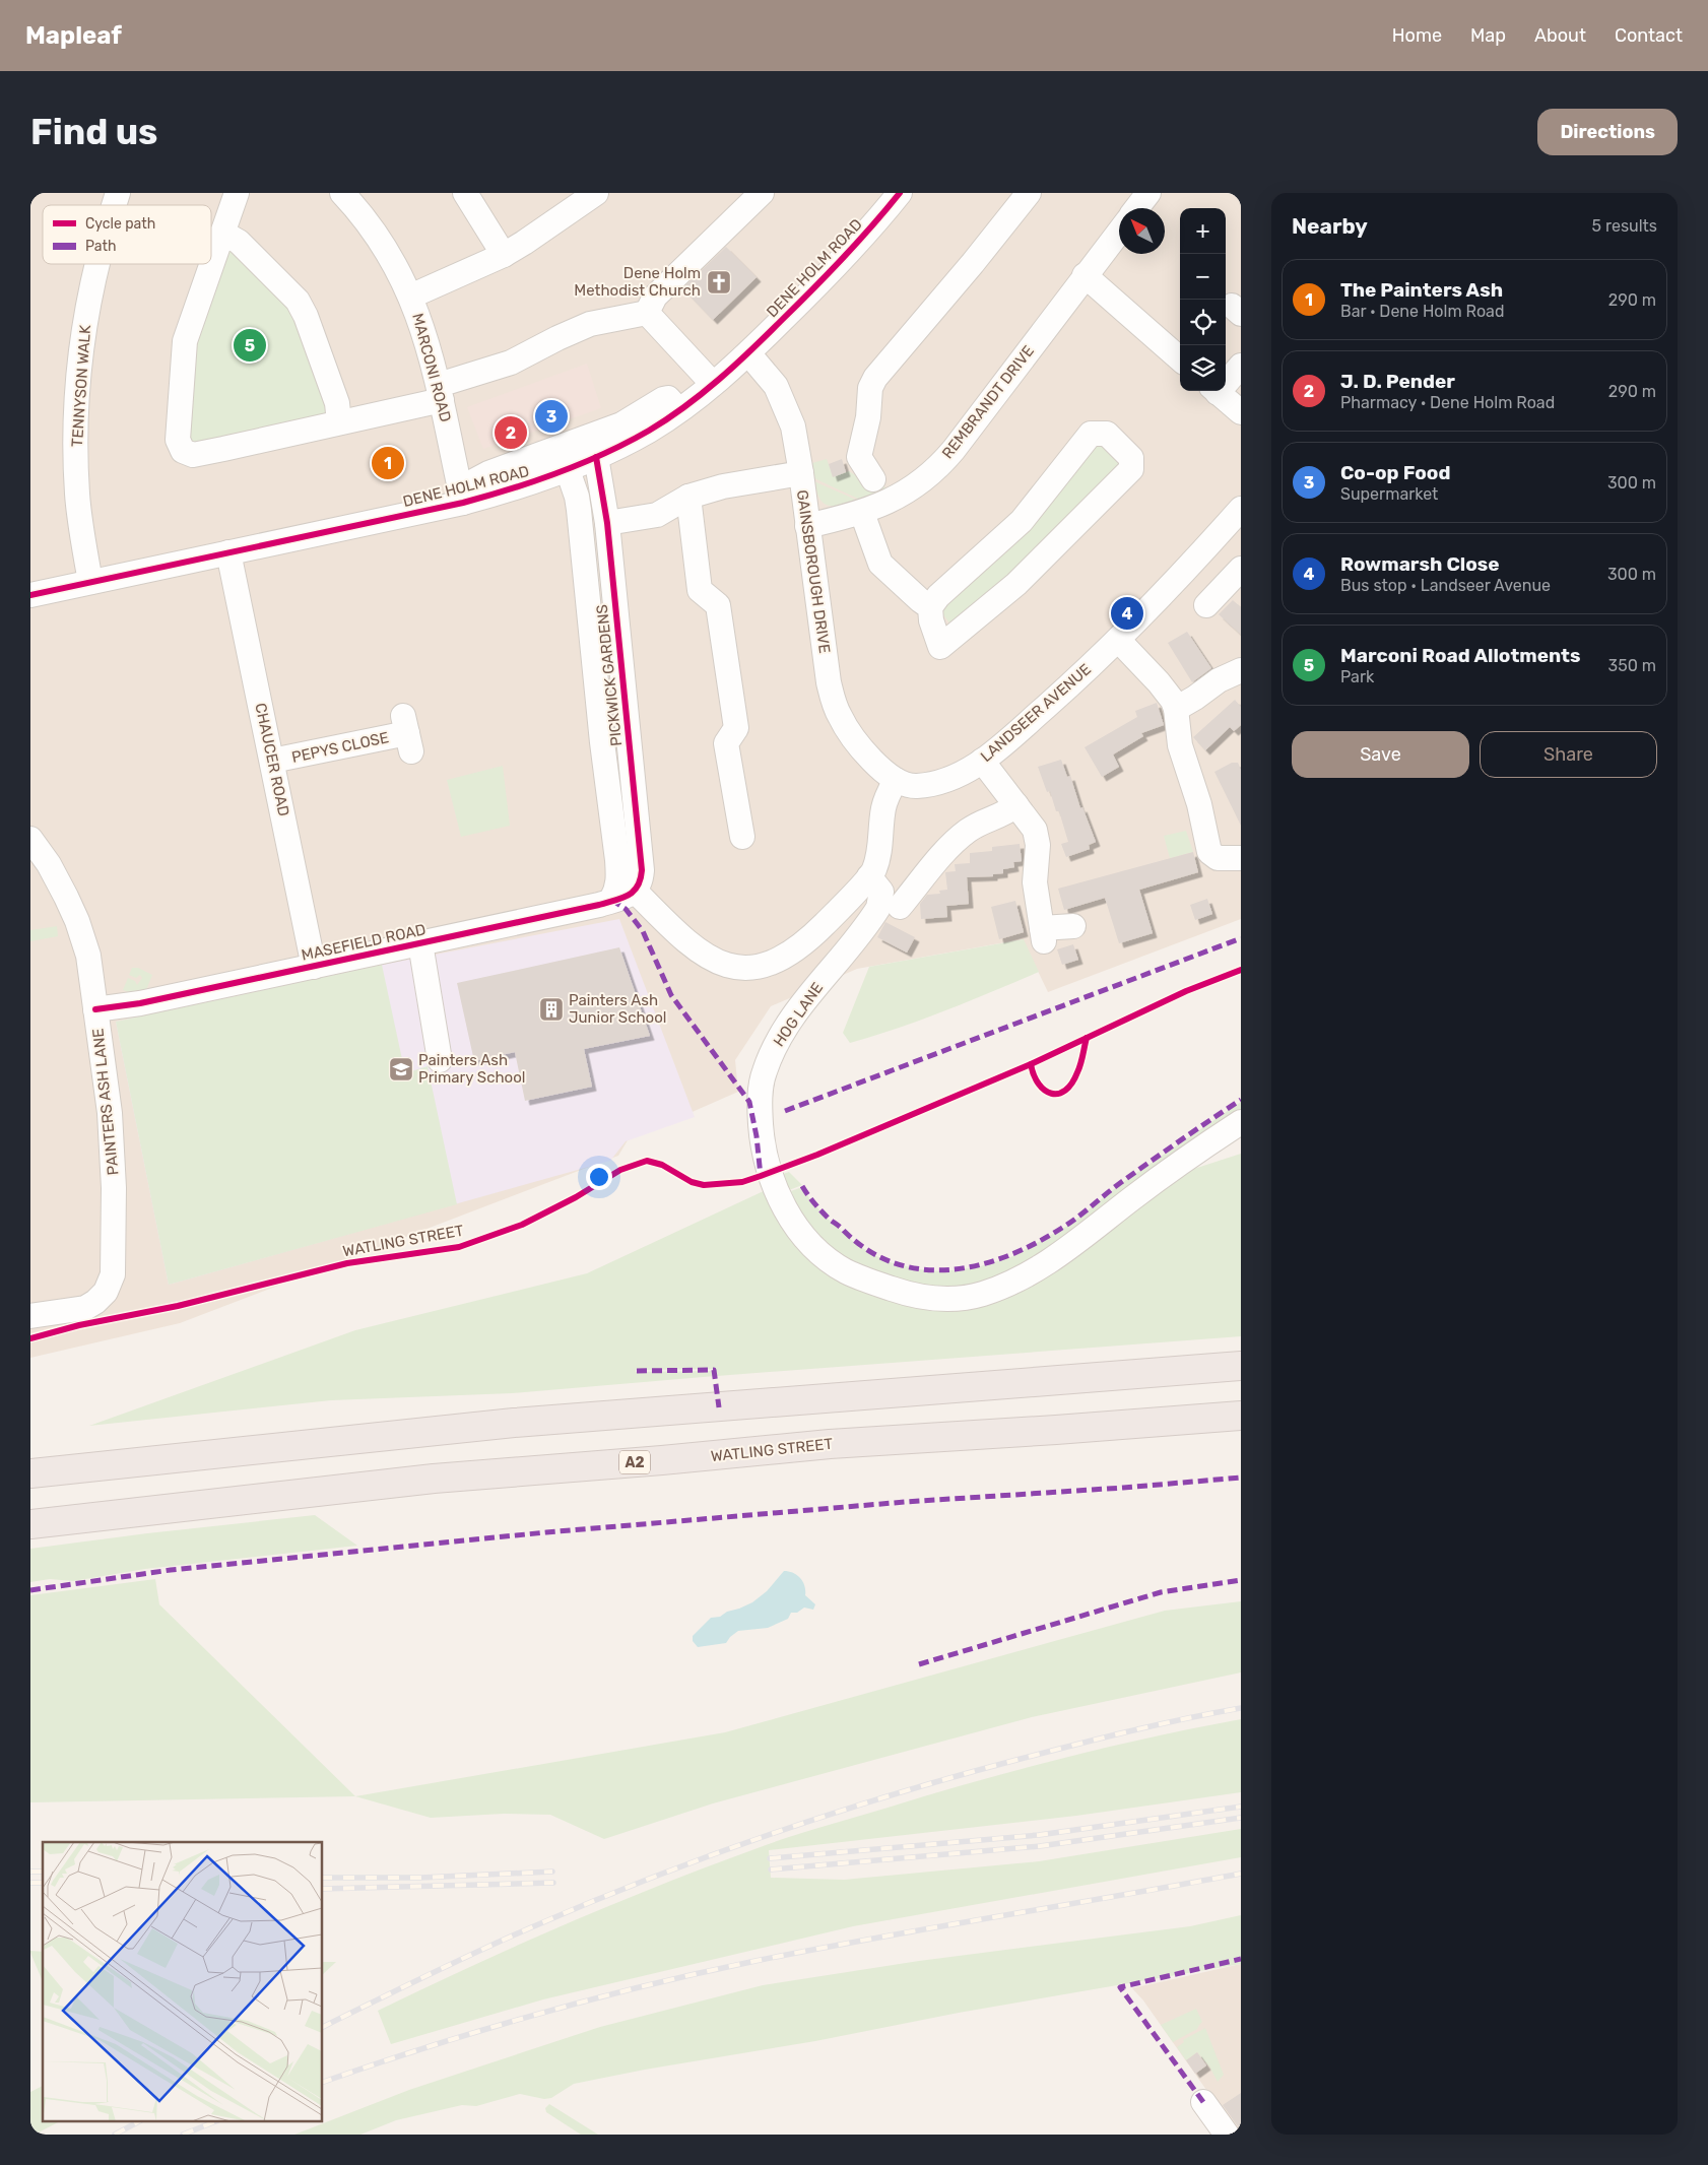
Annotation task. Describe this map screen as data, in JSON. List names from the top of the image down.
{
  "streets": {
    "highway": ["WATLING STREET", "A2"],
    "street": [
      "DENE HOLM ROAD",
      "MARCONI ROAD",
      "TENNYSON WALK",
      "REMBRANDT DRIVE",
      "GAINSBOROUGH DRIVE",
      "PICKWICK GARDENS",
      "LANDSEER AVENUE",
      "PEPYS CLOSE",
      "CHAUCER ROAD",
      "MASEFIELD ROAD",
      "HOG LANE",
      "PAINTERS ASH LANE"
    ]
  },
  "crossings": [
    ["DENE HOLM ROAD", "MARCONI ROAD"],
    ["DENE HOLM ROAD", "TENNYSON WALK"],
    ["DENE HOLM ROAD", "GAINSBOROUGH DRIVE"],
    ["DENE HOLM ROAD", "PICKWICK GARDENS"],
    ["DENE HOLM ROAD", "CHAUCER ROAD"],
    ["REMBRANDT DRIVE", "GAINSBOROUGH DRIVE"],
    ["GAINSBOROUGH DRIVE", "LANDSEER AVENUE"],
    ["PICKWICK GARDENS", "MASEFIELD ROAD"],
    ["PEPYS CLOSE", "CHAUCER ROAD"],
    ["CHAUCER ROAD", "MASEFIELD ROAD"],
    ["MASEFIELD ROAD", "PAINTERS ASH LANE"]
  ],
  "places": {
    "church": ["Dene Holm Methodist Church"],
    "building": ["Painters Ash Junior School"],
    "school or university": ["Painters Ash Primary School"]
  },
  "legend": ["Cycle path", "Path"],
  "north": "top left",
  "page": {
    "header": "Mapleaf",
    "nav": [
      "Home",
      "Map",
      "About",
      "Contact"
    ],
    "buttons": [
      "Directions",
      ["Save", "Share"]
    ],
    "title": "Find us",
    "heading": ["Nearby", "5 results"],
    "map_buttons": ["+", "−"],
    "list": [
      {
        "mark": "1",
        "name": "The Painters Ash",
        "note": "Bar · Dene Holm Road",
        "value": "290 m"
      },
      {
        "mark": "2",
        "name": "J. D. Pender",
        "note": "Pharmacy · Dene Holm Road",
        "value": "290 m"
      },
      {
        "mark": "3",
        "name": "Co-op Food",
        "note": "Supermarket",
        "value": "300 m"
      },
      {
        "mark": "4",
        "name": "Rowmarsh Close",
        "note": "Bus stop · Landseer Avenue",
        "value": "300 m"
      },
      {
        "mark": "5",
        "name": "Marconi Road Allotments",
        "note": "Park",
        "value": "350 m"
      }
    ],
    "pins": [
      "5",
      "3",
      "2",
      "1",
      "4"
    ]
  }
}
